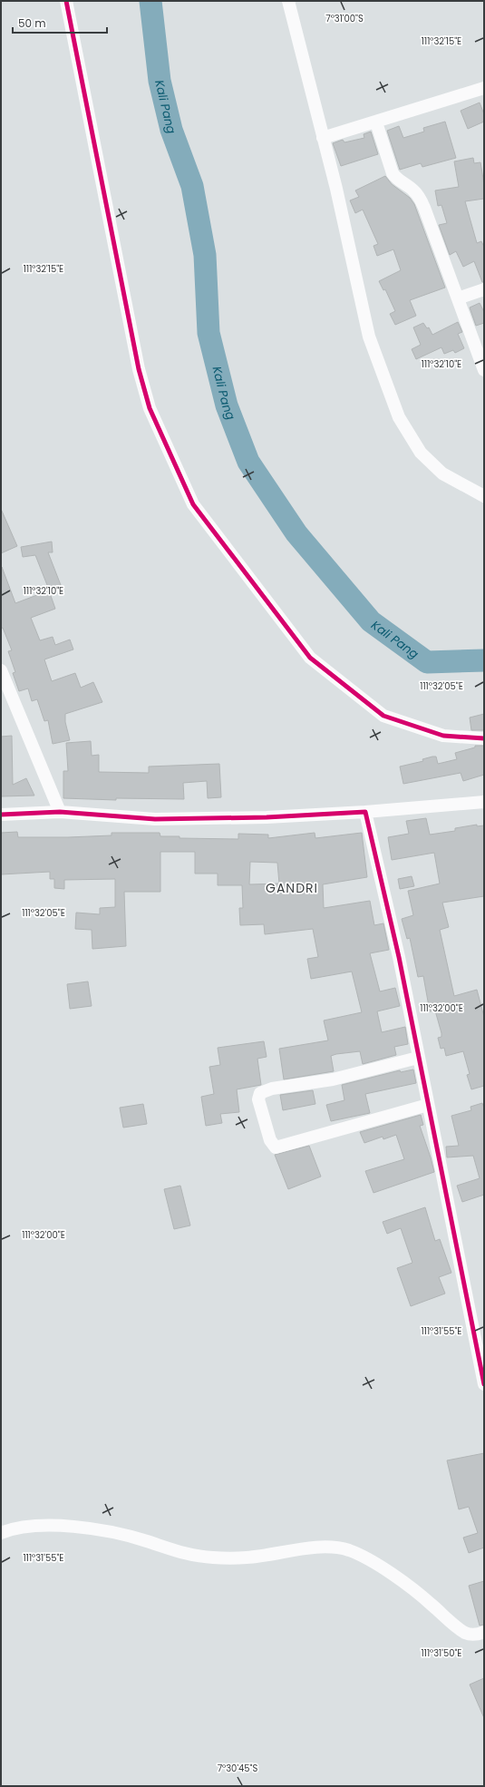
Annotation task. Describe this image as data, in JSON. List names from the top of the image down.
{
  "districts": ["GANDRI"],
  "water": ["Kali Pang"],
  "scale_bar": "50 m",
  "coordinates": [
    "7°31'00\"S",
    "111°32'15\"E",
    "111°32'10\"E",
    "111°32'05\"E",
    "111°32'00\"E",
    "111°31'55\"E",
    "111°31'50\"E",
    "7°30'45\"S"
  ]
}
